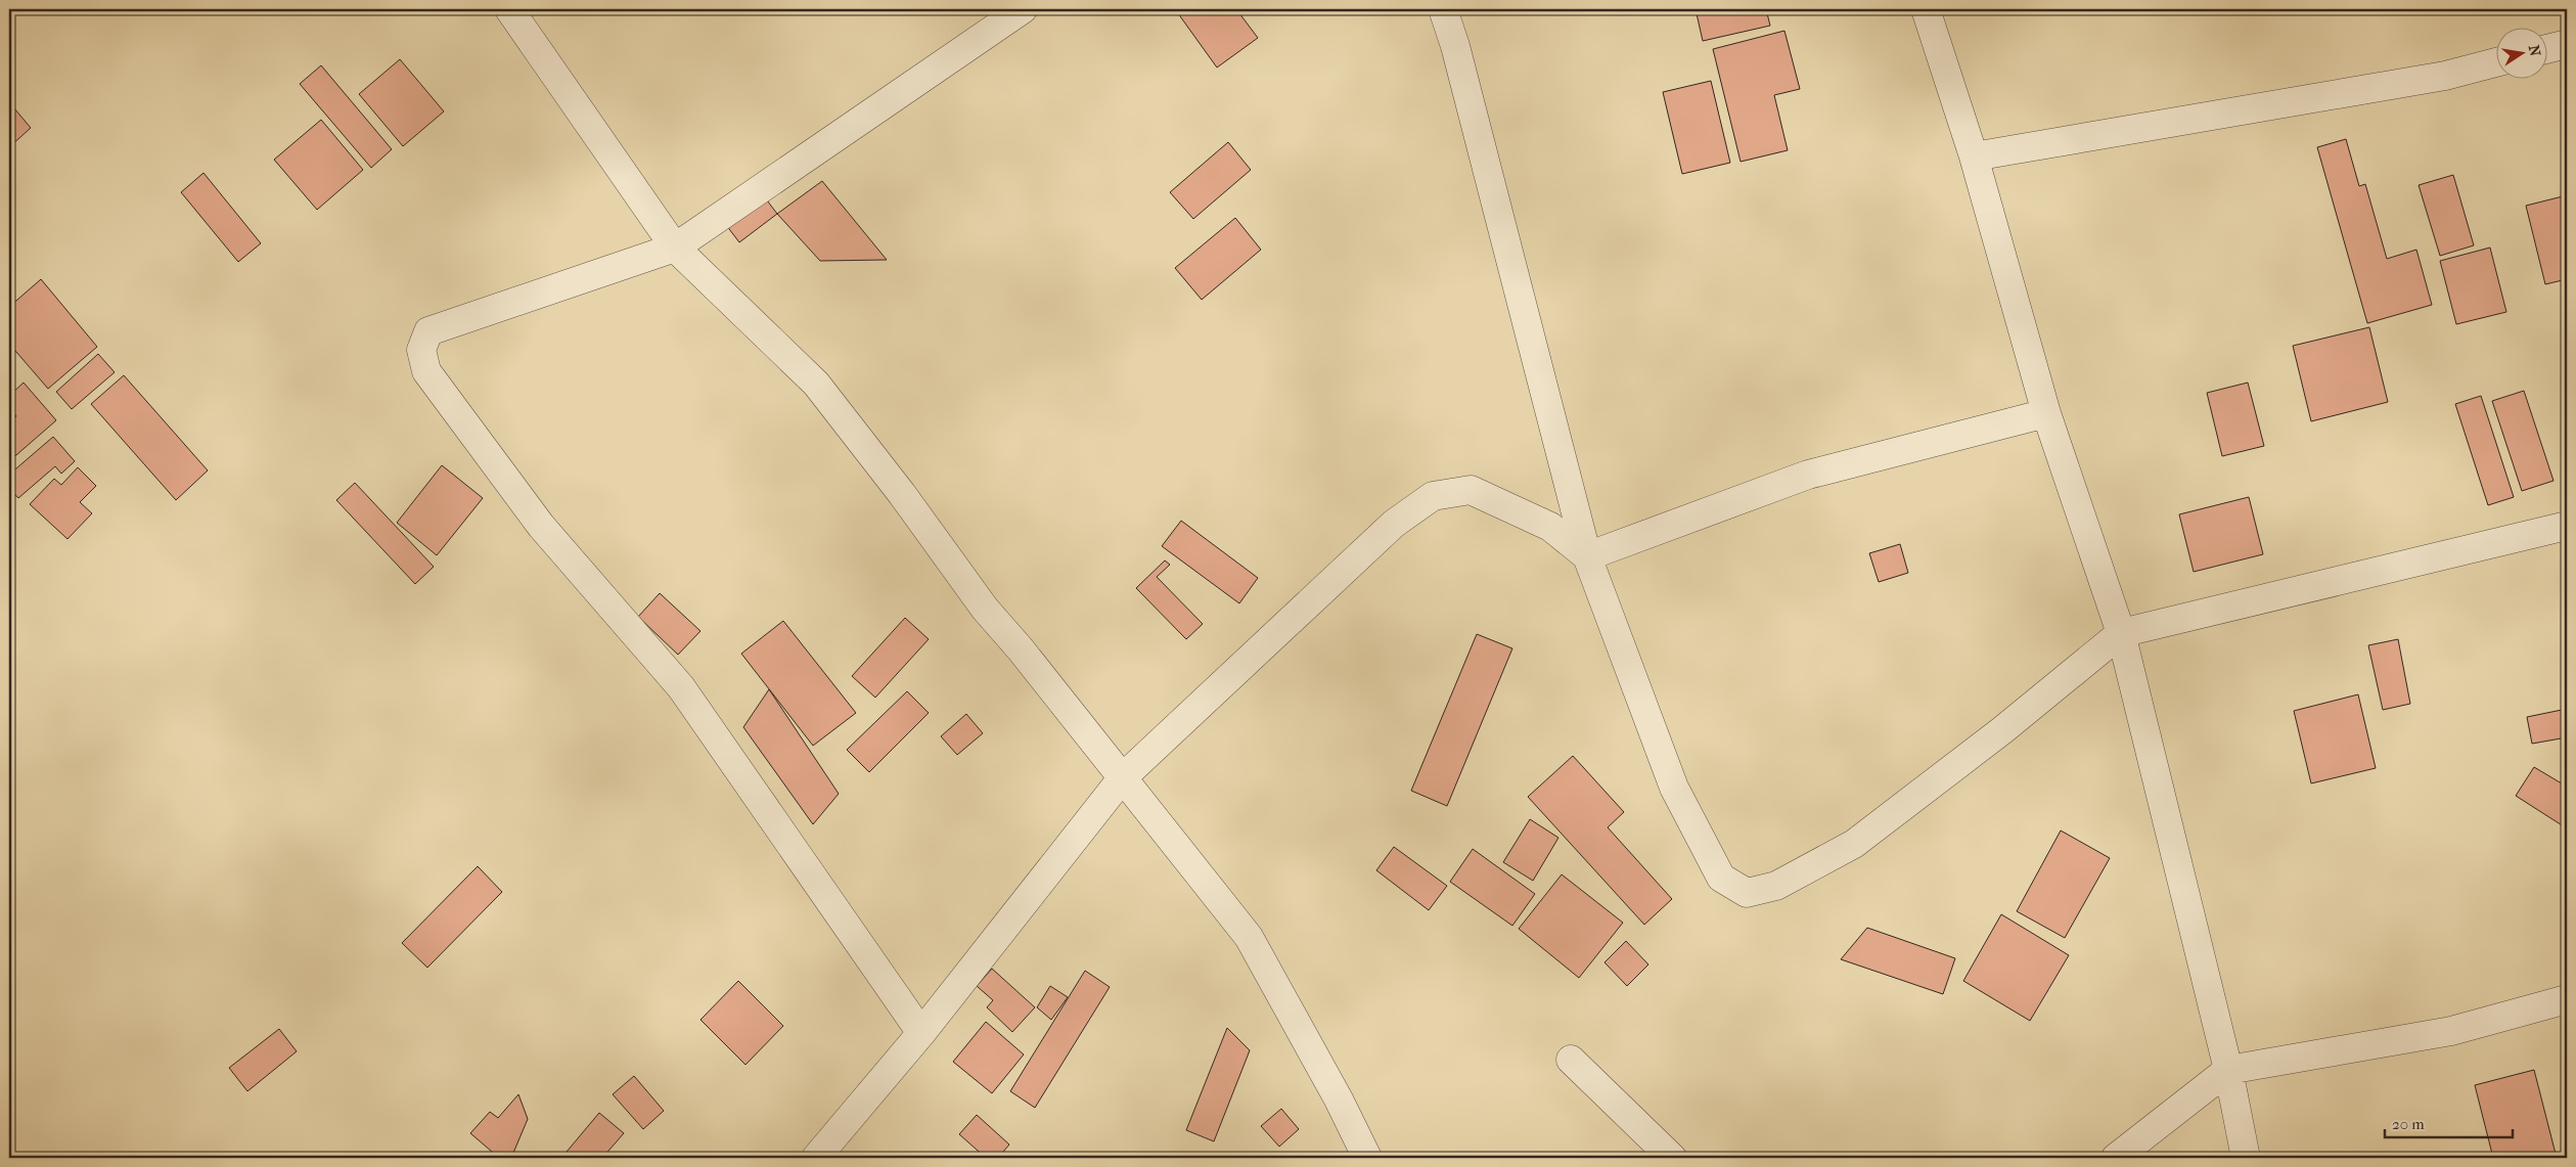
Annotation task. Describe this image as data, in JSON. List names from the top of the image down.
{
  "scale_bar": "20 m",
  "north": "right"
}
